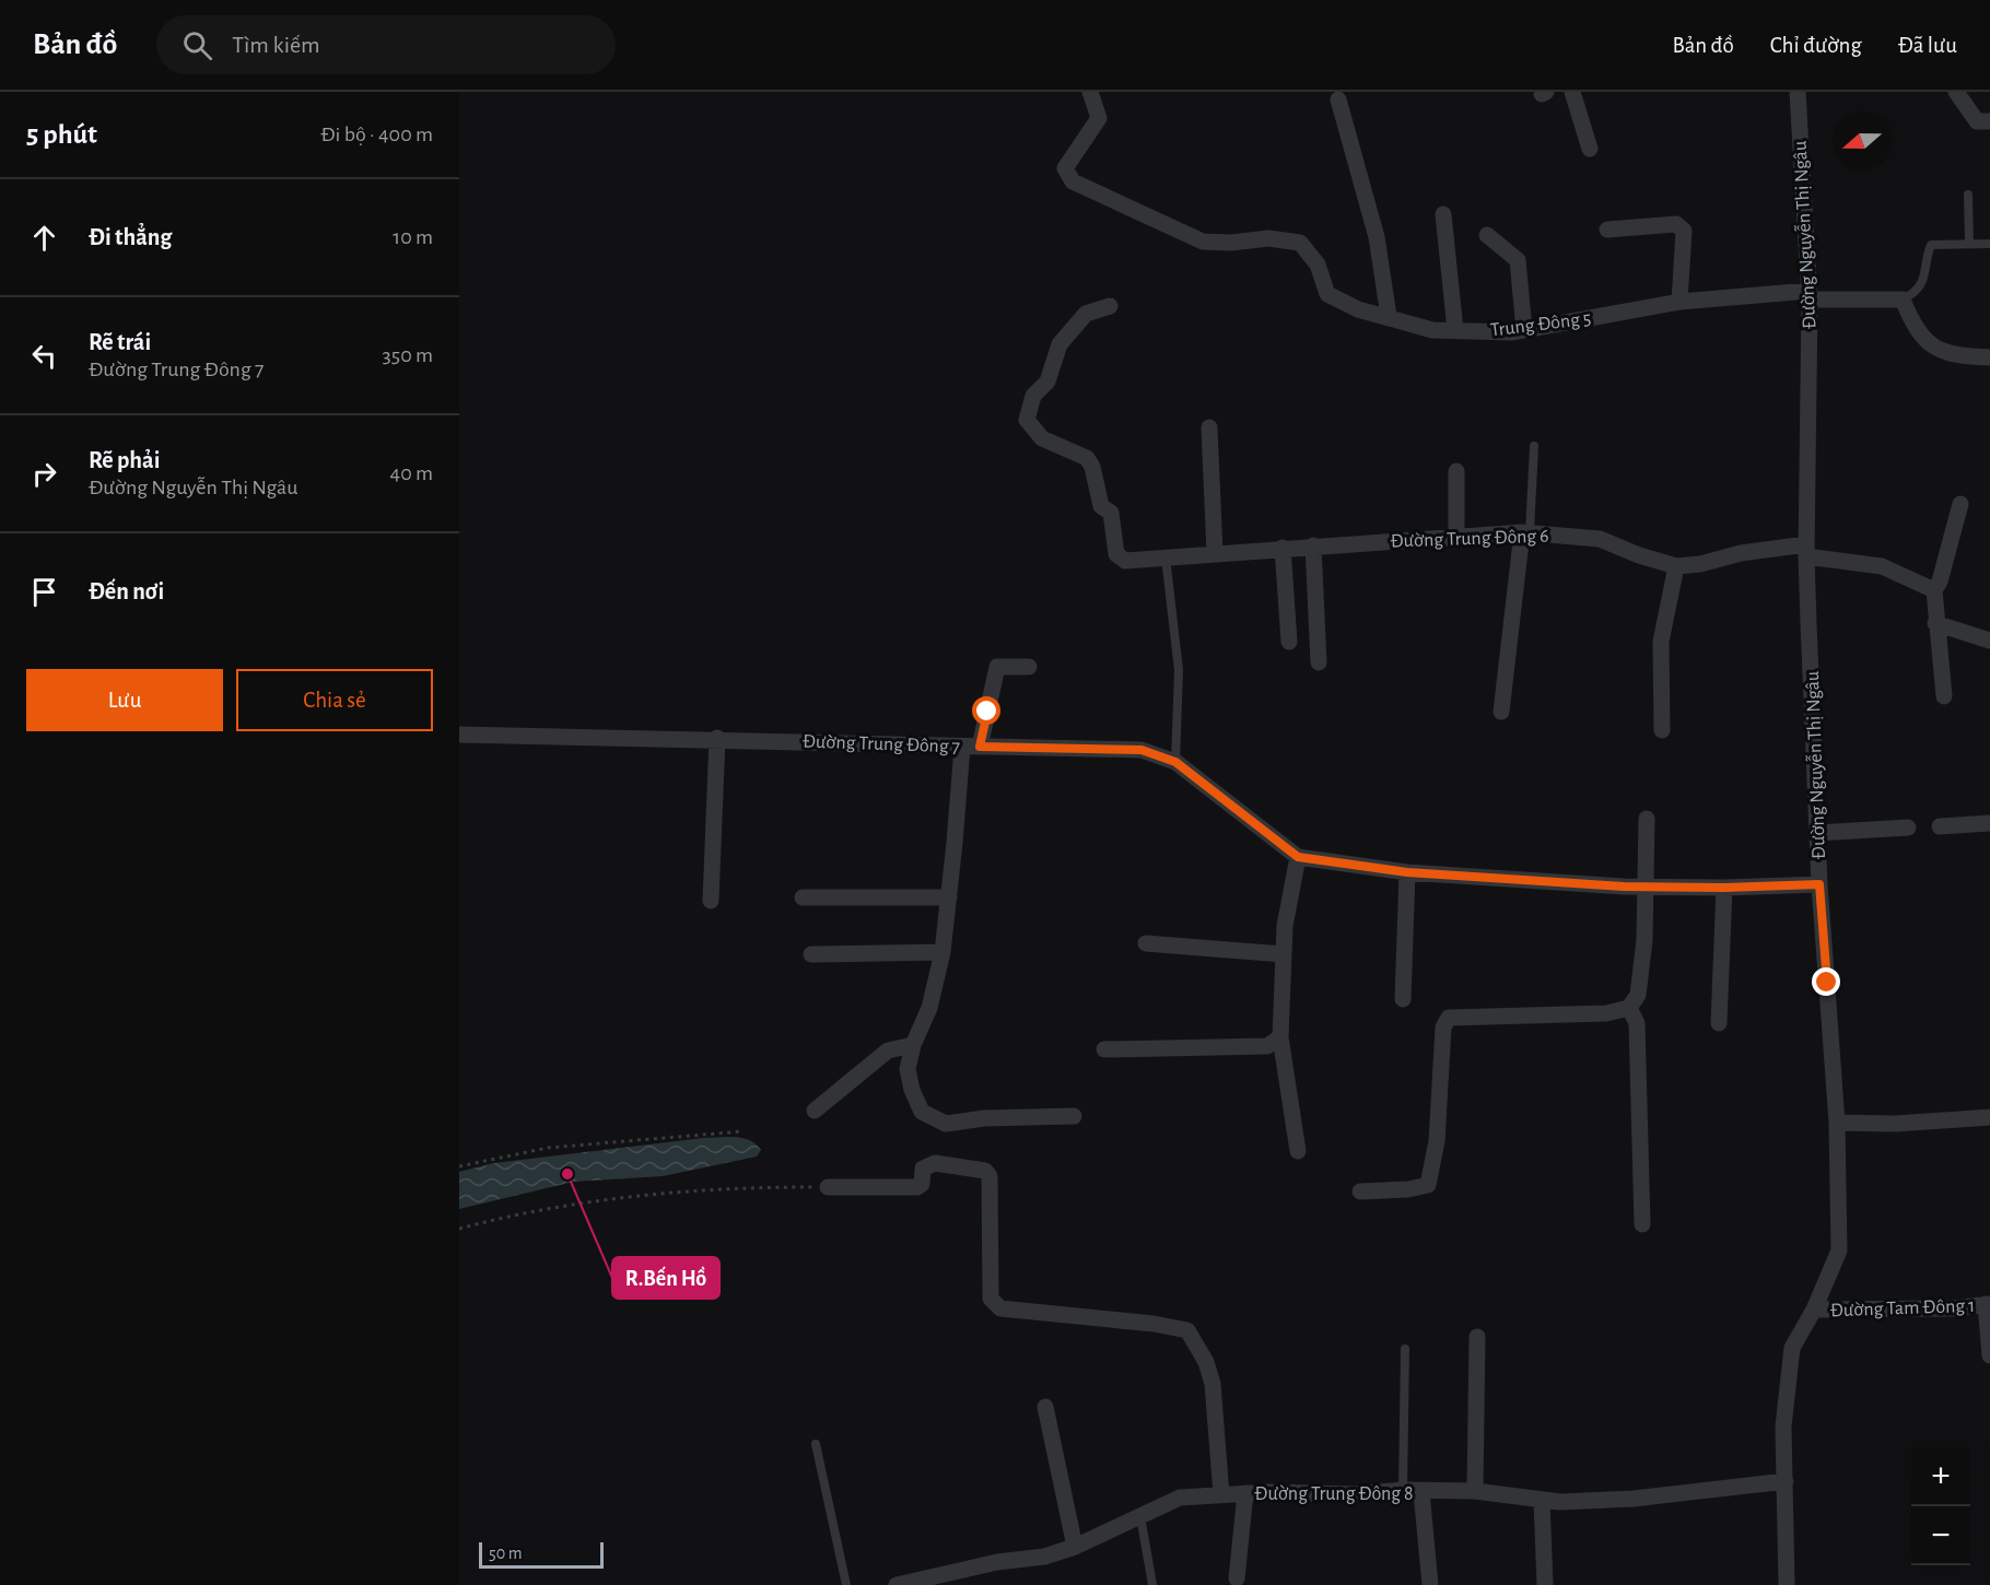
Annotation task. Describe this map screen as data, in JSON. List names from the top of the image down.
{
  "streets": {
    "street": [
      "Đường Nguyễn Thị Ngâu",
      "Trung Đông 5",
      "Đường Trung Đông 6",
      "Đường Trung Đông 7",
      "Đường Tam Đông 1",
      "Đường Trung Đông 8"
    ]
  },
  "crossings": [
    ["Đường Nguyễn Thị Ngâu", "Trung Đông 5"],
    ["Đường Nguyễn Thị Ngâu", "Đường Trung Đông 6"],
    ["Đường Nguyễn Thị Ngâu", "Đường Trung Đông 7"],
    ["Đường Nguyễn Thị Ngâu", "Đường Tam Đông 1"],
    ["Đường Nguyễn Thị Ngâu", "Đường Trung Đông 8"]
  ],
  "places": ["R.Bến Hồ"],
  "scale_bar": "50 m",
  "north": "left",
  "page": {
    "header": "Bản đồ",
    "search": "Tìm kiếm",
    "nav": ["Bản đồ", "Chỉ đường", "Đã lưu"],
    "heading": ["5 phút", "Đi bộ · 400 m"],
    "list": [
      ["Đi thẳng", "10 m"],
      ["Rẽ trái", "Đường Trung Đông 7", "350 m"],
      ["Rẽ phải", "Đường Nguyễn Thị Ngâu", "40 m"],
      "Đến nơi"
    ],
    "buttons": ["Lưu", "Chia sẻ"],
    "map_buttons": ["+", "−"],
    "scale": "50 m"
  }
}
